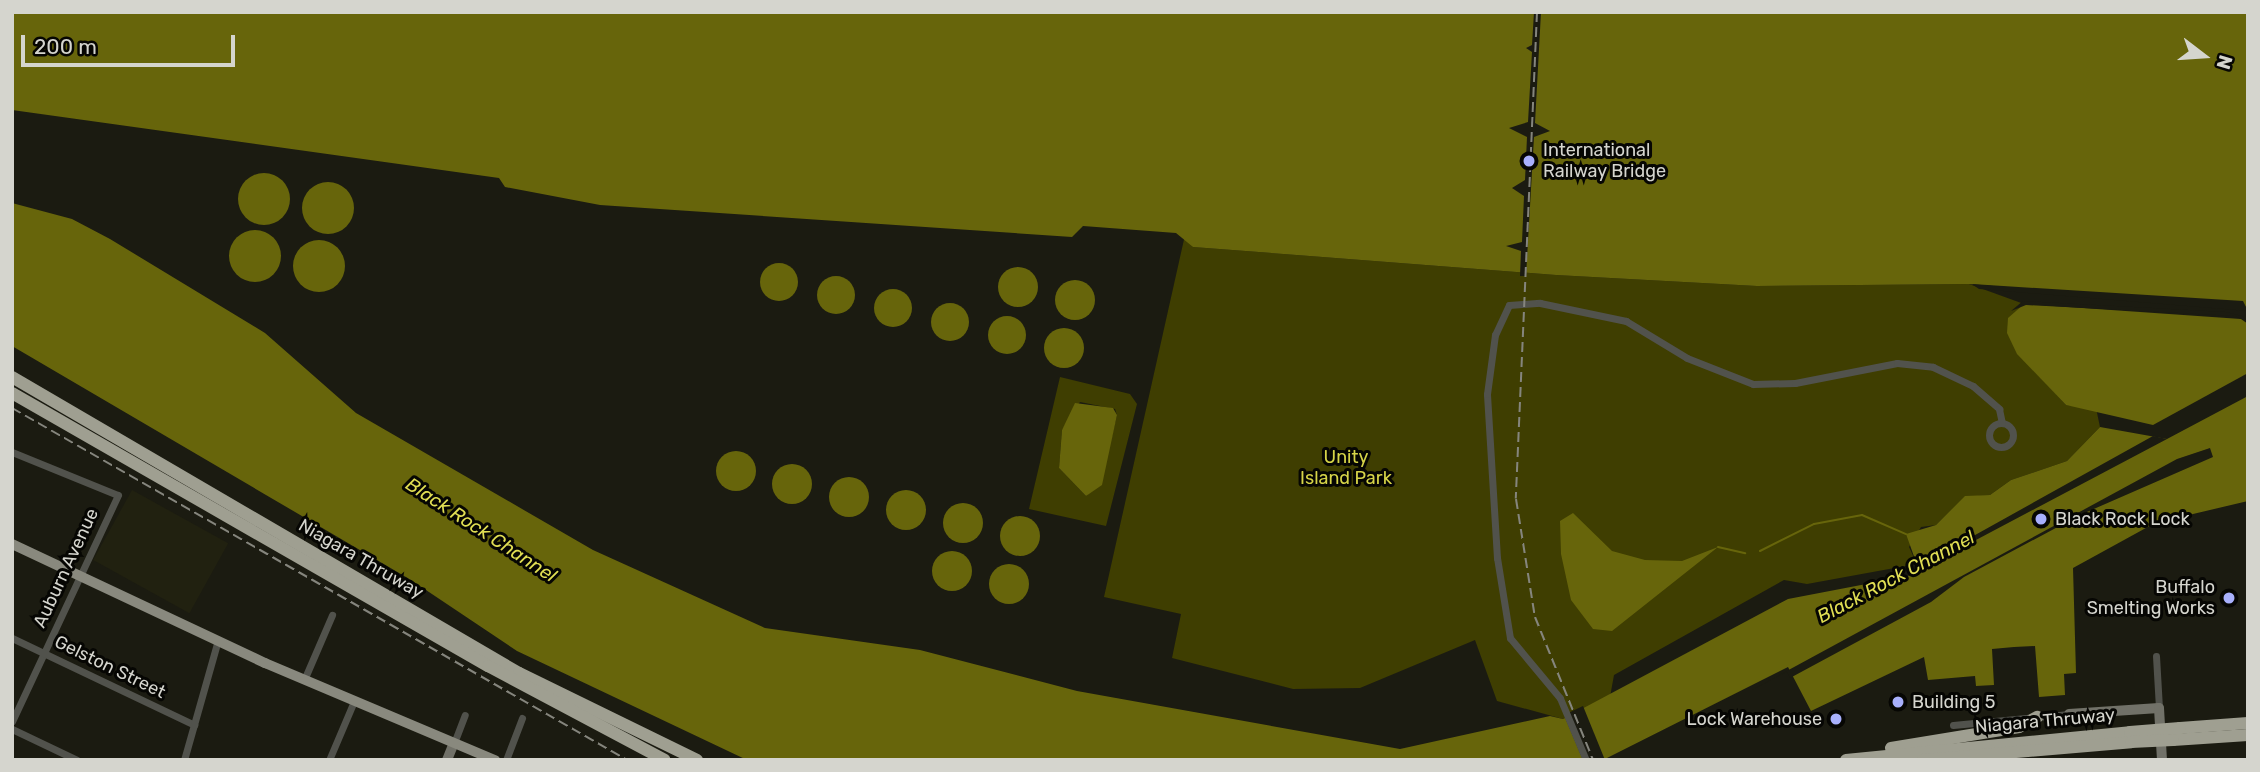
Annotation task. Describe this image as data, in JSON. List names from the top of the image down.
{
  "streets": {
    "highway": ["Niagara Thruway"],
    "street": ["Auburn Avenue", "Gelston Street"]
  },
  "crossings": [
    ["Auburn Avenue", "Gelston Street"]
  ],
  "water": ["Black Rock Channel"],
  "parks": ["Unity Island Park"],
  "places": [
    "International Railway Bridge",
    "Black Rock Lock",
    "Buffalo Smelting Works",
    "Building 5",
    "Lock Warehouse"
  ],
  "scale_bar": "200 m",
  "north": "right"
}
